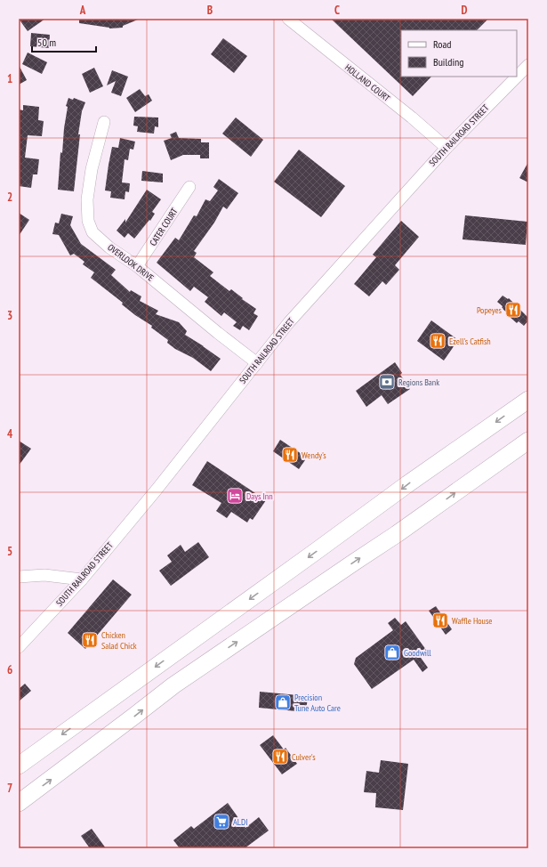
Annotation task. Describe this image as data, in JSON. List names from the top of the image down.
{
  "streets": {
    "street": [
      "HOLLAND COURT",
      "SOUTH RAILROAD STREET",
      "CATER COURT",
      "OVERLOOK DRIVE"
    ]
  },
  "crossings": [
    ["HOLLAND COURT", "SOUTH RAILROAD STREET"],
    ["SOUTH RAILROAD STREET", "OVERLOOK DRIVE"],
    ["CATER COURT", "OVERLOOK DRIVE"]
  ],
  "places": {
    "restaurant": [
      "Popeyes",
      "Ezell's Catfish",
      "Wendy's",
      "Waffle House",
      "Chicken Salad Chick",
      "Culver's"
    ],
    "bank": ["Regions Bank"],
    "hotel": ["Days Inn"],
    "shop": ["Goodwill", "Precision Tune Auto Care"],
    "supermarket": ["ALDI"]
  },
  "legend": ["Road", "Building"],
  "scale_bar": "50 m",
  "grid": {
    "columns": [
      "A",
      "B",
      "C",
      "D"
    ],
    "rows": [
      "1",
      "2",
      "3",
      "4",
      "5",
      "6",
      "7"
    ]
  }
}
